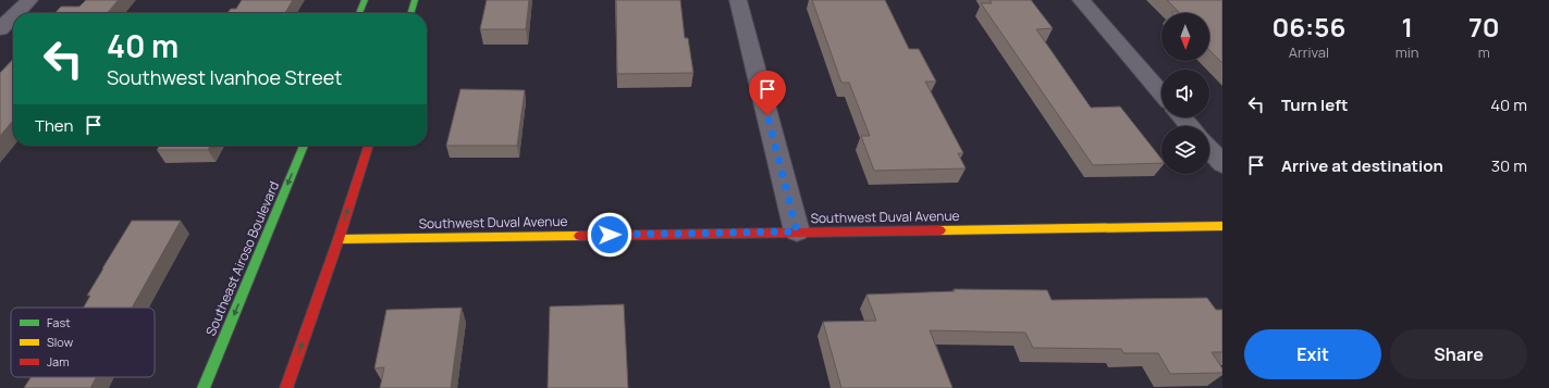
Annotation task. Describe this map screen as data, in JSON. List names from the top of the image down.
{
  "streets": {
    "street": ["Southwest Duval Avenue", "Southeast Airoso Boulevard"]
  },
  "legend": ["Fast", "Slow", "Jam"],
  "north": "bottom",
  "page": {
    "eta": [
      "06:56",
      "Arrival",
      "1",
      "min",
      "70",
      "m"
    ],
    "turn": ["40 m", "Southwest Ivanhoe Street"],
    "list": [
      {
        "name": "Turn left",
        "value": "40 m"
      },
      {
        "name": "Arrive at destination",
        "value": "30 m"
      }
    ],
    "then": "Then",
    "buttons": ["Exit", "Share"]
  }
}
